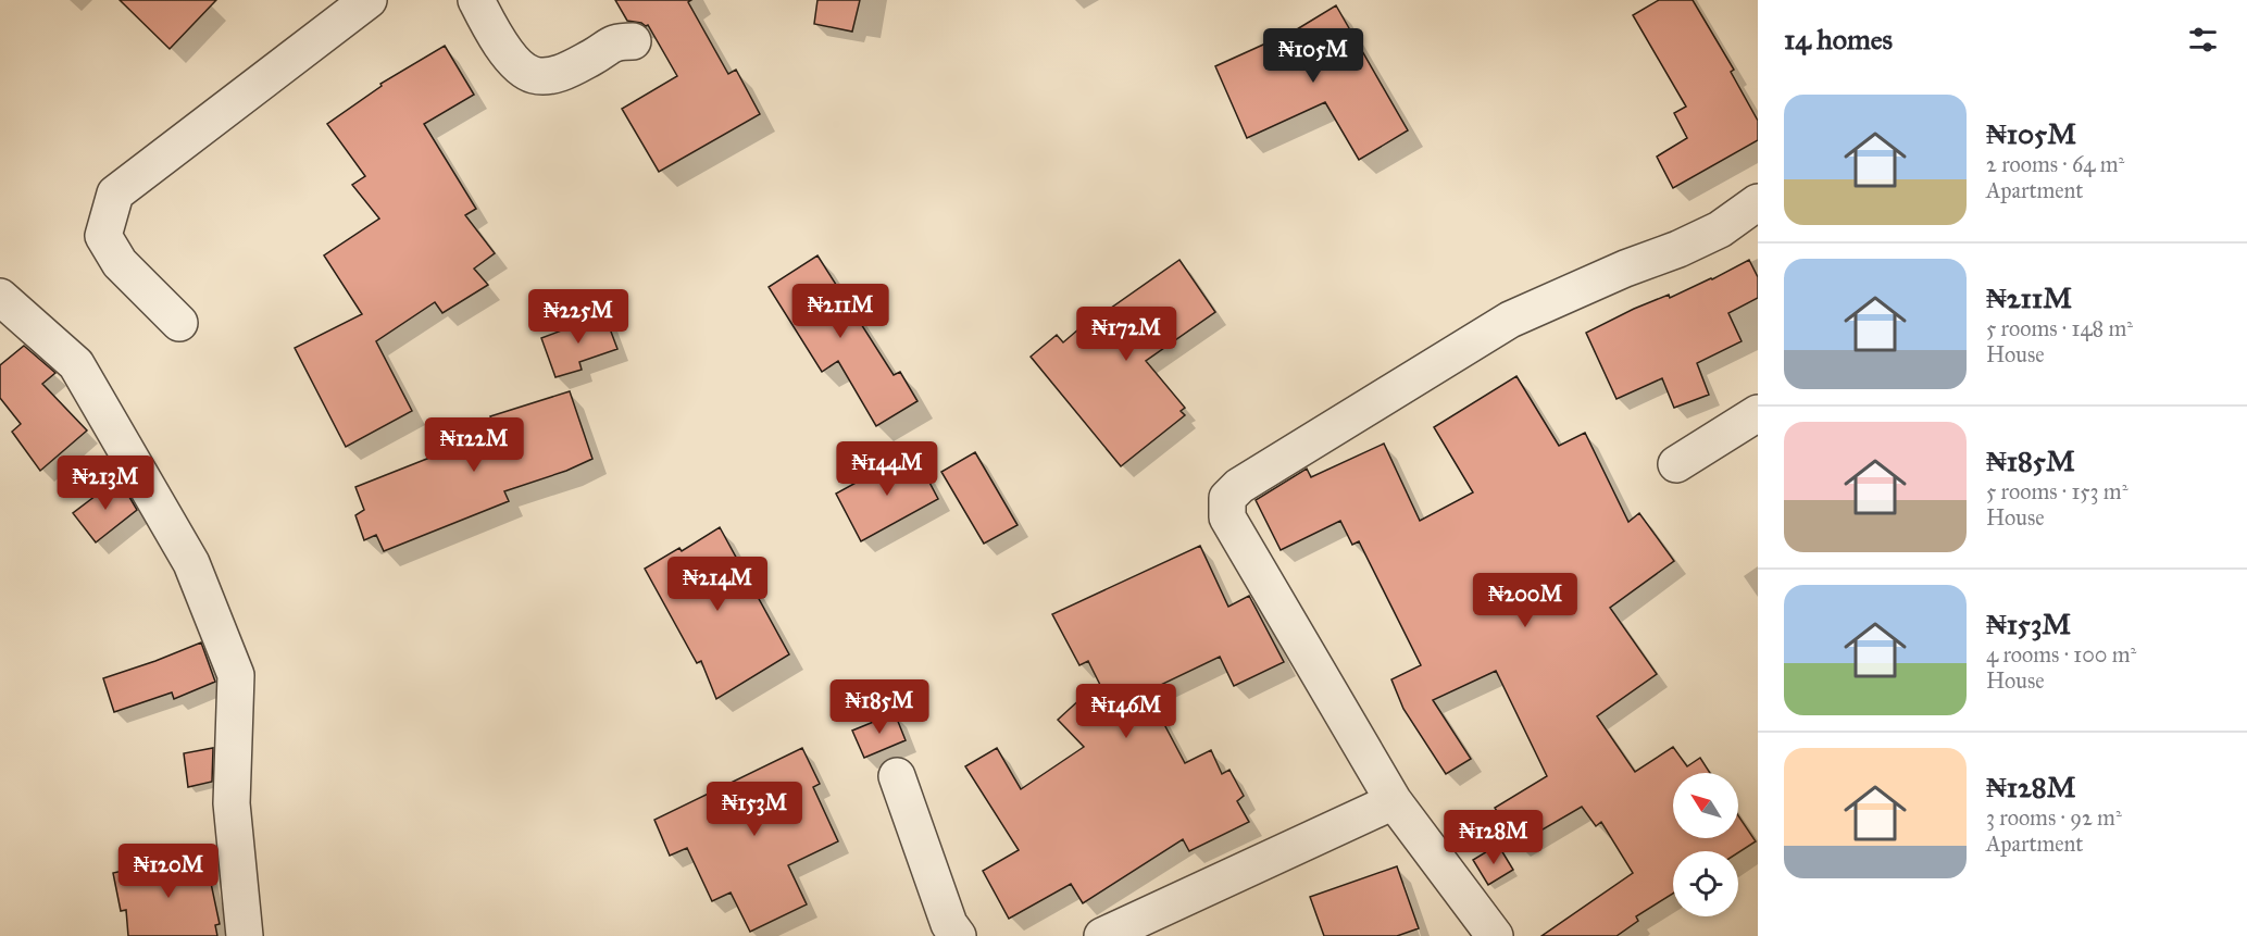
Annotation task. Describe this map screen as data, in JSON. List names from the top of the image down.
{
  "north": "top left",
  "page": {
    "heading": "14 homes",
    "price": [
      "₦105M",
      "₦211M",
      "₦225M",
      "₦172M",
      "₦122M",
      "₦144M",
      "₦213M",
      "₦214M",
      "₦200M",
      "₦185M",
      "₦146M",
      "₦153M",
      "₦128M",
      "₦120M"
    ],
    "list": [
      {
        "name": "₦105M",
        "note": "2 rooms · 64 m² · Apartment"
      },
      {
        "name": "₦211M",
        "note": "5 rooms · 148 m² · House"
      },
      {
        "name": "₦185M",
        "note": "5 rooms · 153 m² · House"
      },
      {
        "name": "₦153M",
        "note": "4 rooms · 100 m² · House"
      },
      {
        "name": "₦128M",
        "note": "3 rooms · 92 m² · Apartment"
      }
    ]
  }
}
